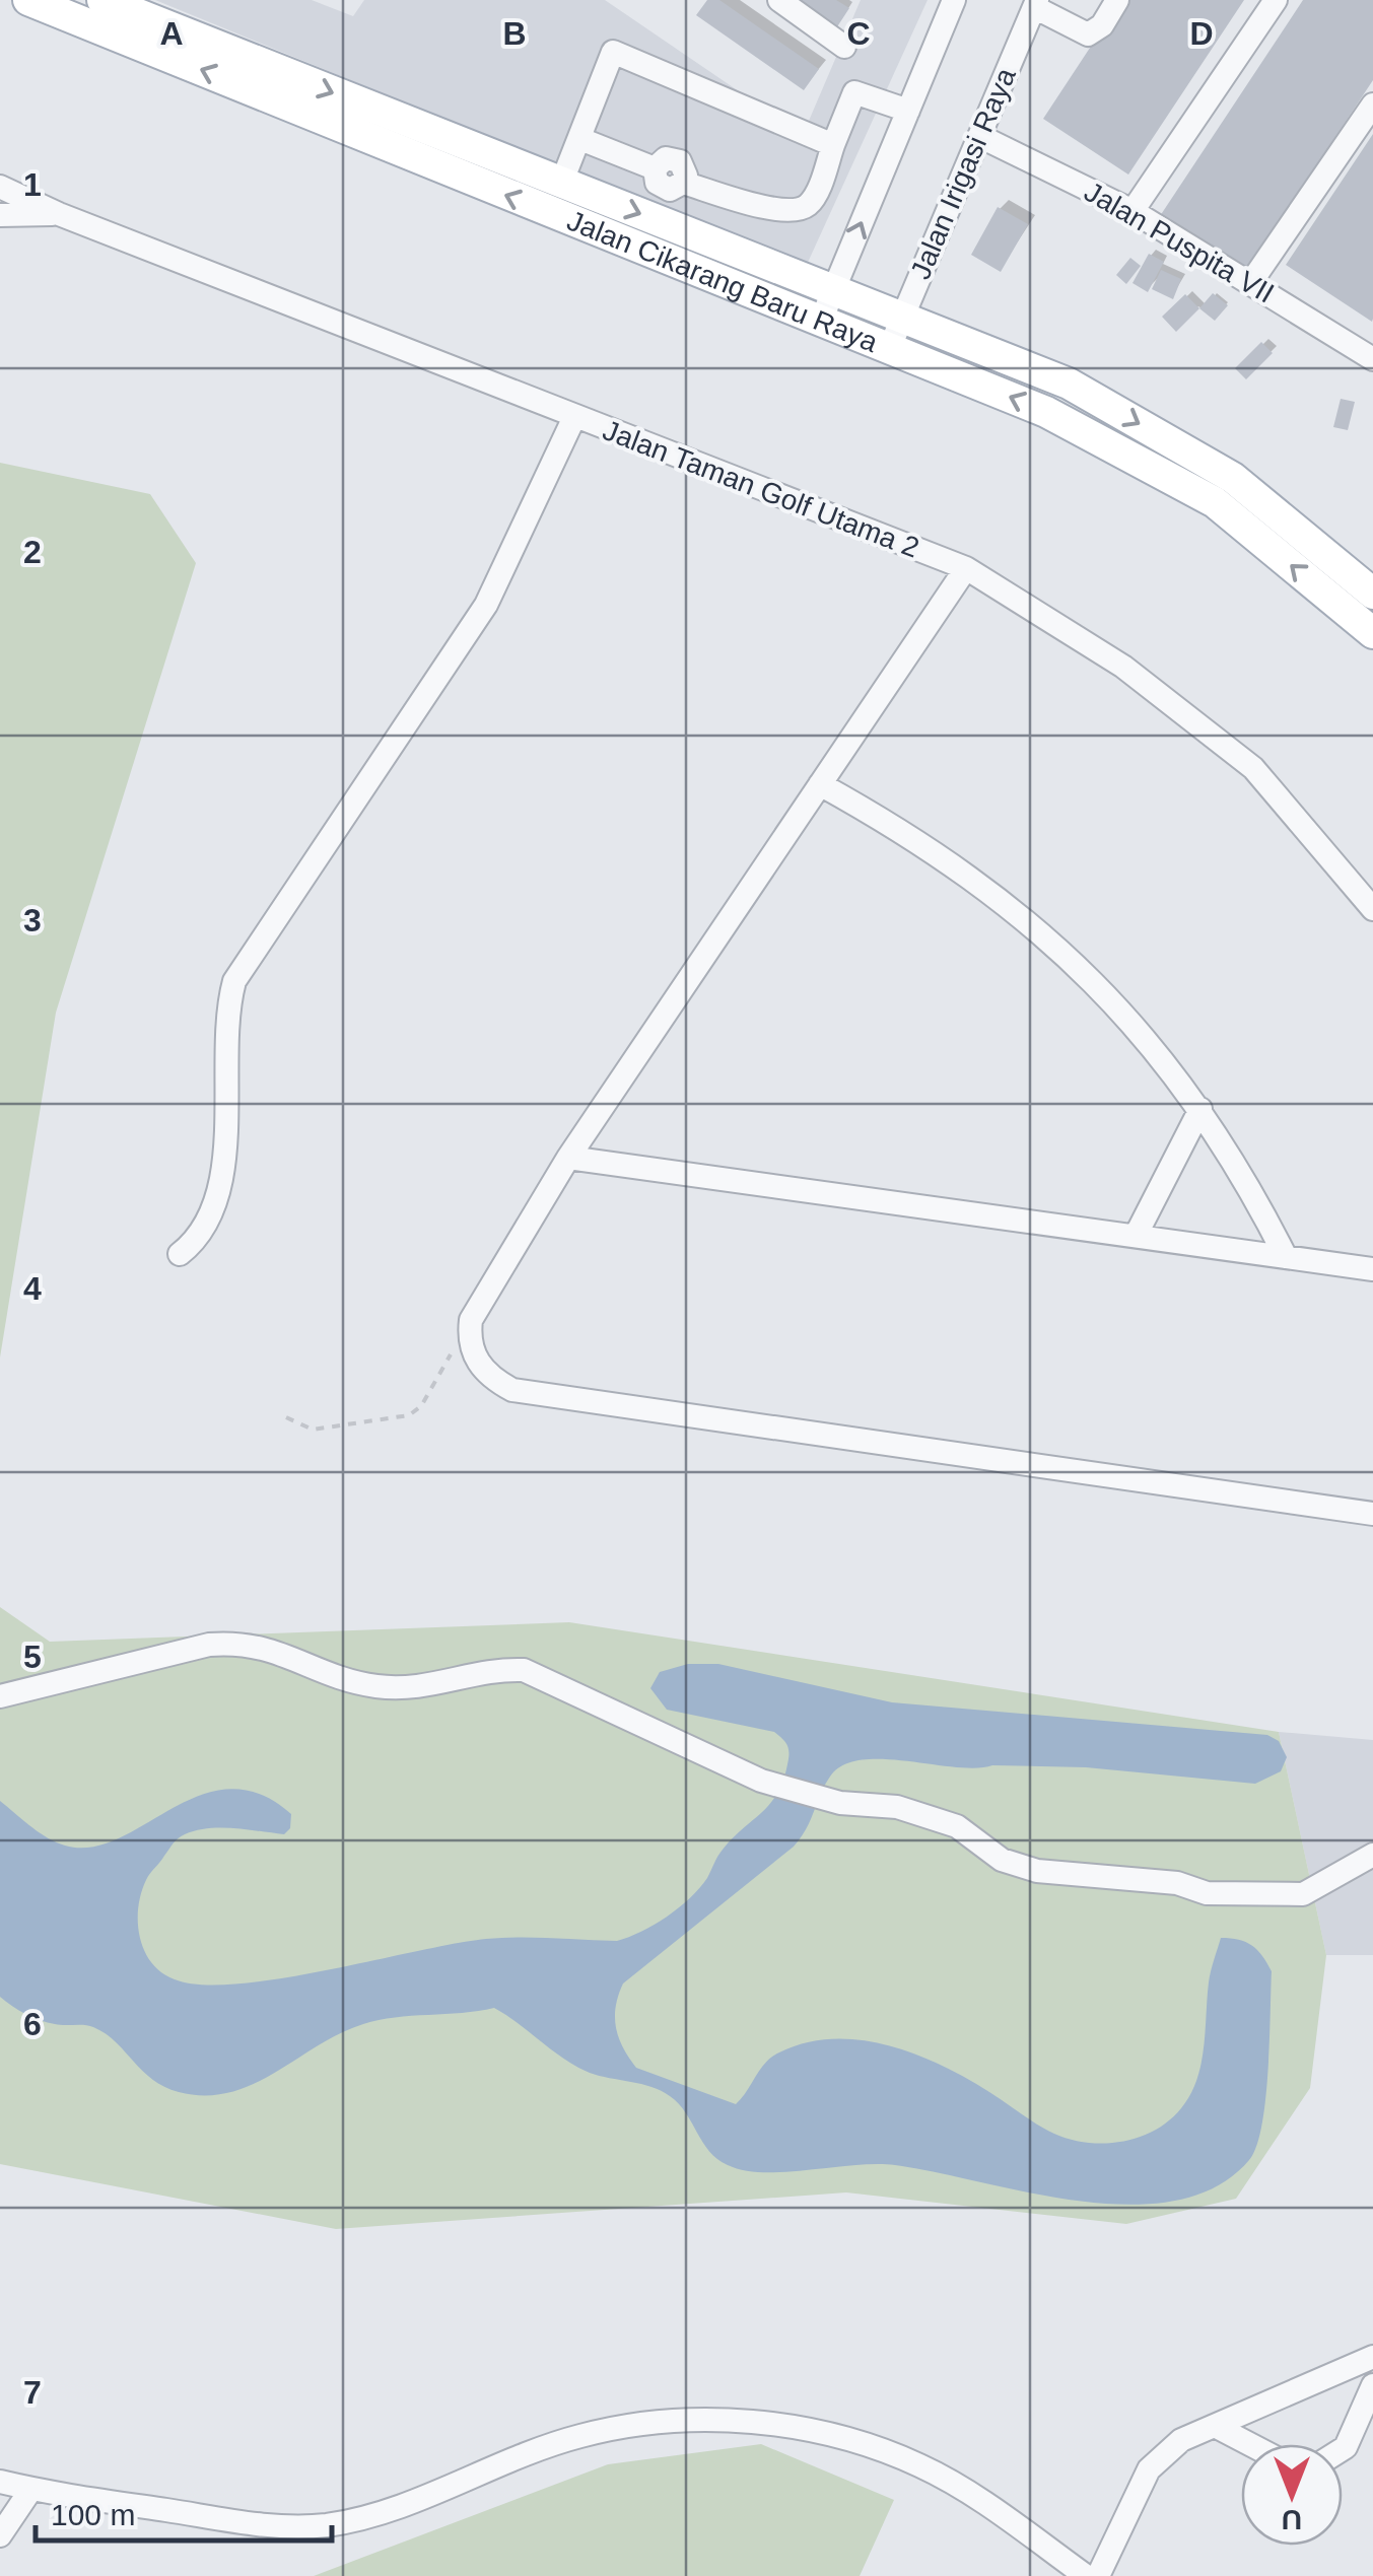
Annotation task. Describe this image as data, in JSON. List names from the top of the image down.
{
  "streets": {
    "main road": ["Jalan Cikarang Baru Raya"],
    "street": ["Jalan Irigasi Raya", "Jalan Puspita VII", "Jalan Taman Golf Utama 2"]
  },
  "crossings": [
    ["Jalan Irigasi Raya", "Jalan Puspita VII"],
    ["Jalan Irigasi Raya", "Jalan Cikarang Baru Raya"]
  ],
  "scale_bar": "100 m",
  "north": "bottom",
  "grid": {
    "columns": [
      "A",
      "B",
      "C",
      "D"
    ],
    "rows": [
      "1",
      "2",
      "3",
      "4",
      "5",
      "6",
      "7"
    ]
  }
}
